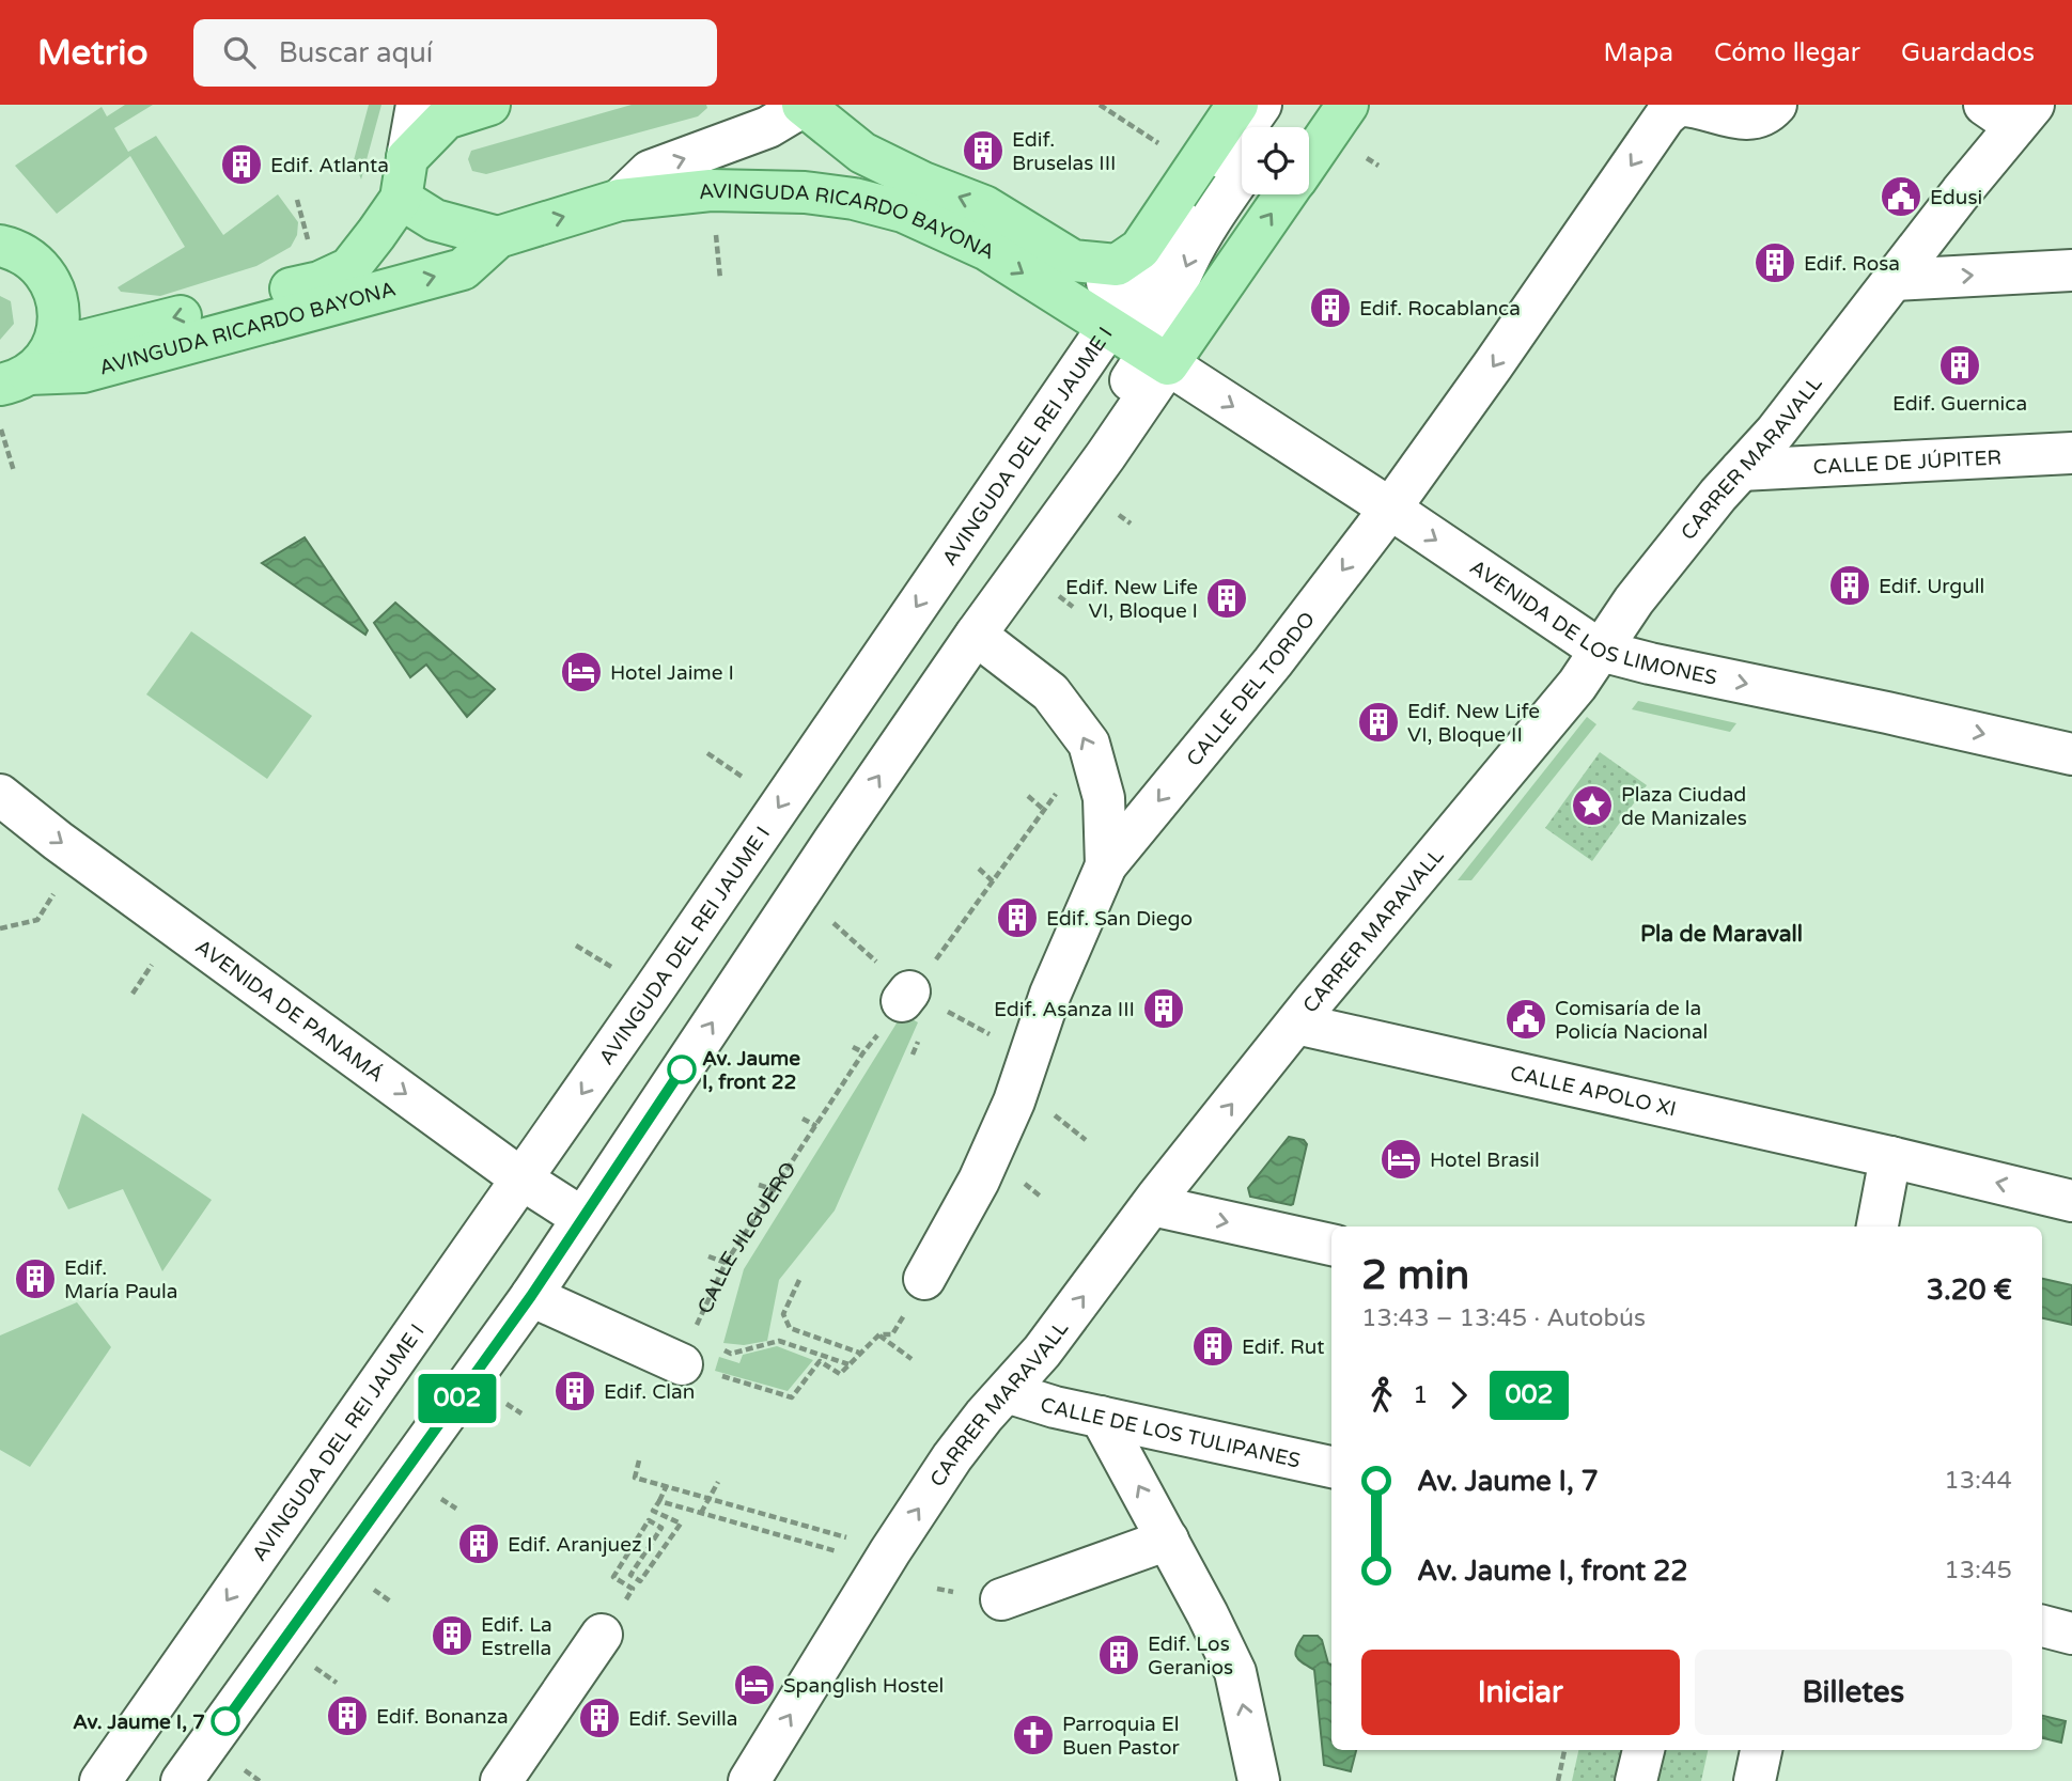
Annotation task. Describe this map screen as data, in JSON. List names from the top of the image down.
{
  "streets": {
    "main road": ["AVINGUDA RICARDO BAYONA"],
    "street": [
      "AVINGUDA DEL REI JAUME I",
      "CARRER MARAVALL",
      "CALLE DE JÚPITER",
      "AVENIDA DE LOS LIMONES",
      "CALLE DEL TORDO",
      "AVENIDA DE PANAMÁ",
      "CALLE APOLO XI",
      "CALLE DE LOS TULIPANES"
    ],
    "path": ["CALLE JILGUERO"]
  },
  "crossings": [
    ["AVINGUDA RICARDO BAYONA", "AVINGUDA DEL REI JAUME I"],
    ["AVINGUDA RICARDO BAYONA", "AVENIDA DE LOS LIMONES"],
    ["AVINGUDA DEL REI JAUME I", "AVENIDA DE PANAMÁ"],
    ["CARRER MARAVALL", "CALLE DE JÚPITER"],
    ["CARRER MARAVALL", "AVENIDA DE LOS LIMONES"],
    ["CARRER MARAVALL", "CALLE APOLO XI"],
    ["CARRER MARAVALL", "CALLE DE LOS TULIPANES"],
    ["AVENIDA DE LOS LIMONES", "CALLE DEL TORDO"]
  ],
  "one_way": ["CARRER MARAVALL", "AVENIDA DE LOS LIMONES", "AVENIDA DE PANAMÁ"],
  "districts": ["Pla de Maravall"],
  "places": {
    "building": [
      "Edif. Bruselas III",
      "Edif. Atlanta",
      "Edif. Rosa",
      "Edif. Rocablanca",
      "Edif. Guernica",
      "Edif. Urgull",
      "Edif. New Life VI, Bloque I",
      "Edif. New Life VI, Bloque II",
      "Edif. San Diego",
      "Edif. Asanza III",
      "Edif. María Paula",
      "Edif. Rut",
      "Edif. Clan",
      "Edif. Aranjuez I",
      "Edif. La Estrella",
      "Edif. Los Geranios",
      "Edif. Bonanza",
      "Edif. Sevilla"
    ],
    "public building": ["Edusi", "Comisaría de la Policía Nacional"],
    "hotel": ["Hotel Jaime I", "Hotel Brasil", "Spanglish Hostel"],
    "place": ["Plaza Ciudad de Manizales"],
    "other": ["Av. Jaume I, front 22", "Av. Jaume I, 7"],
    "church": ["Parroquia El Buen Pastor"]
  },
  "lines": ["bus line 002"],
  "page": {
    "header": "Metrio",
    "search": "Buscar aquí",
    "nav": ["Mapa", "Cómo llegar", "Guardados"],
    "on_map": "002",
    "heading": ["2 min", "13:43 – 13:45 · Autobús", "3.20 €"],
    "legs": ["1", "002"],
    "list": [
      {
        "name": "Av. Jaume I, 7",
        "value": "13:44"
      },
      {
        "name": "Av. Jaume I, front 22",
        "value": "13:45"
      }
    ],
    "buttons": ["Iniciar", "Billetes"]
  }
}
